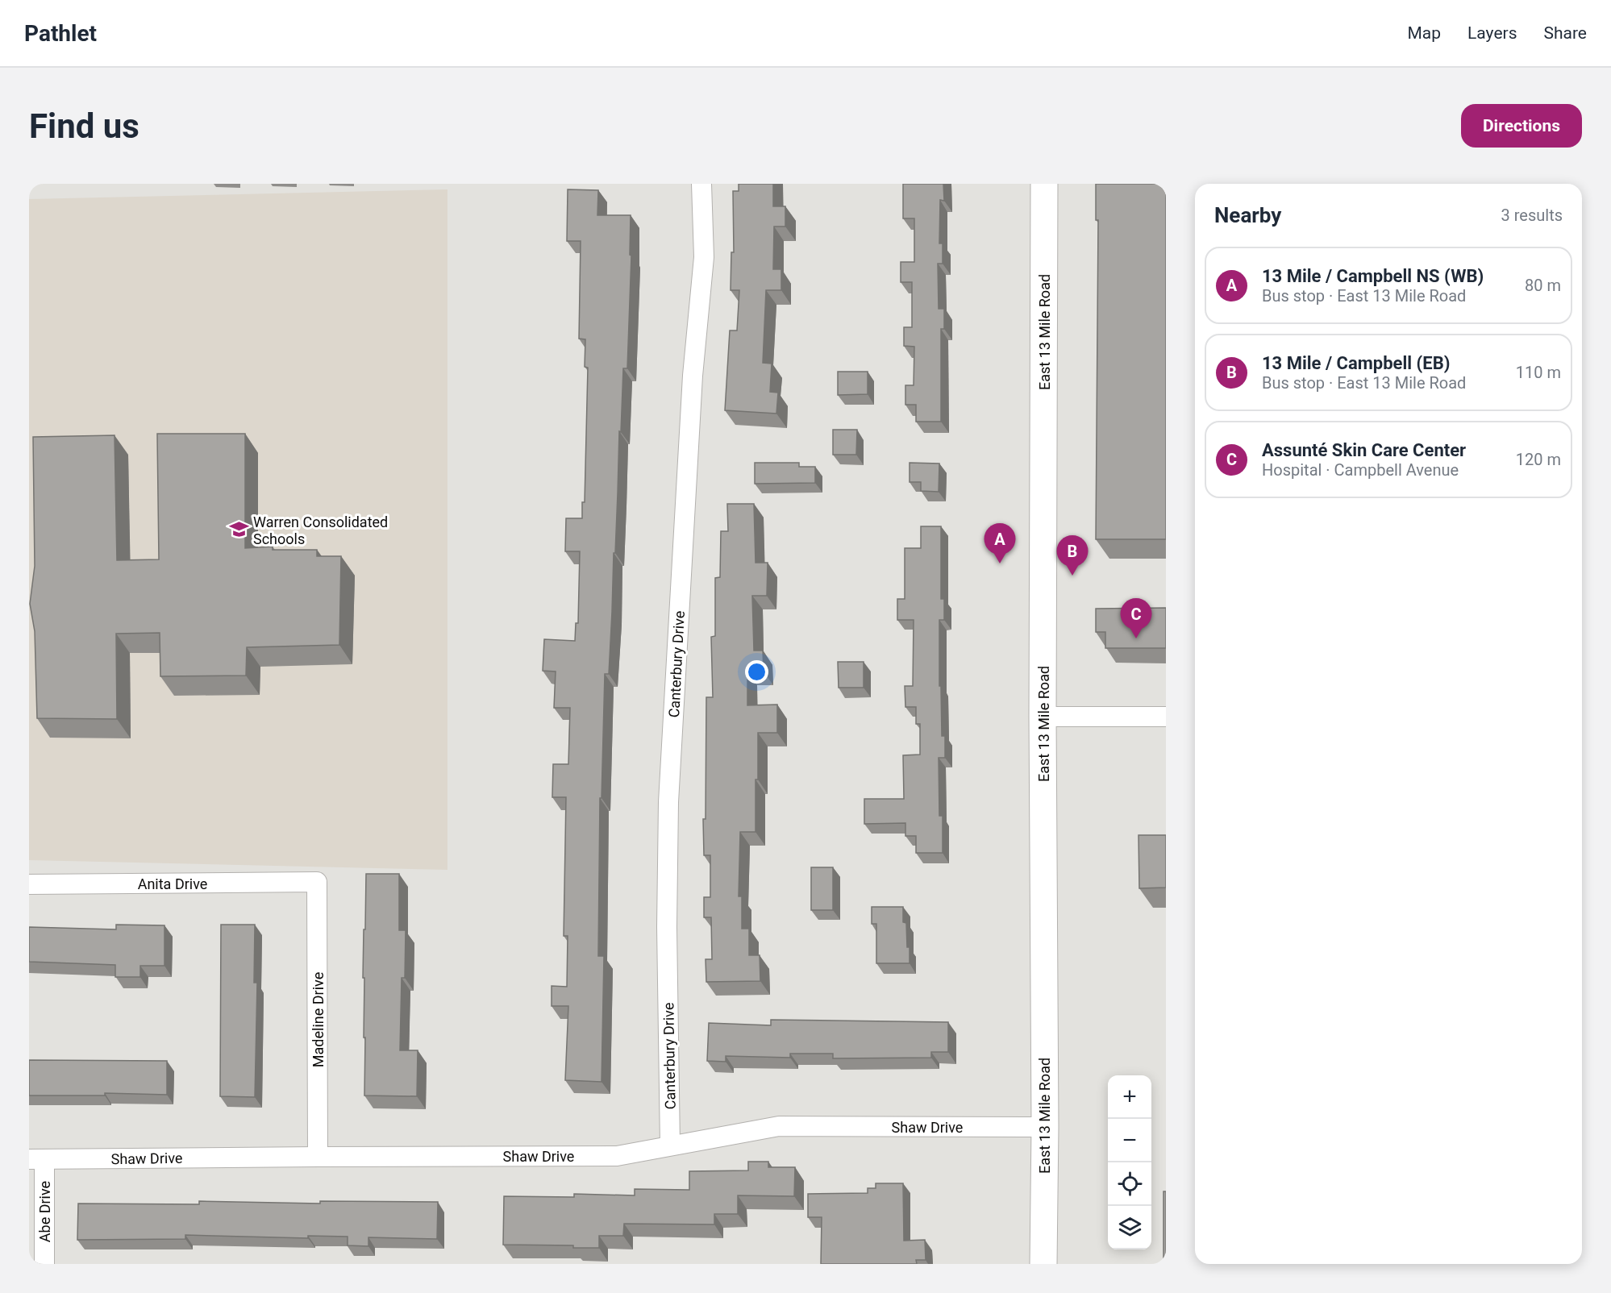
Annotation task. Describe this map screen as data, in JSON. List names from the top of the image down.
{
  "streets": {
    "main road": ["East 13 Mile Road"],
    "street": [
      "Canterbury Drive",
      "Anita Drive",
      "Madeline Drive",
      "Shaw Drive",
      "Abe Drive"
    ]
  },
  "crossings": [
    ["East 13 Mile Road", "Shaw Drive"],
    ["Canterbury Drive", "Shaw Drive"],
    ["Anita Drive", "Madeline Drive"],
    ["Madeline Drive", "Shaw Drive"],
    ["Shaw Drive", "Abe Drive"]
  ],
  "places": {
    "school or university": ["Warren Consolidated Schools"]
  },
  "page": {
    "header": "Pathlet",
    "nav": ["Map", "Layers", "Share"],
    "buttons": "Directions",
    "title": "Find us",
    "heading": ["Nearby", "3 results"],
    "list": [
      {
        "mark": "A",
        "name": "13 Mile / Campbell NS (WB)",
        "note": "Bus stop · East 13 Mile Road",
        "value": "80 m"
      },
      {
        "mark": "B",
        "name": "13 Mile / Campbell (EB)",
        "note": "Bus stop · East 13 Mile Road",
        "value": "110 m"
      },
      {
        "mark": "C",
        "name": "Assunté Skin Care Center",
        "note": "Hospital · Campbell Avenue",
        "value": "120 m"
      }
    ],
    "pins": ["A", "B", "C"],
    "map_buttons": ["+", "−"]
  }
}
